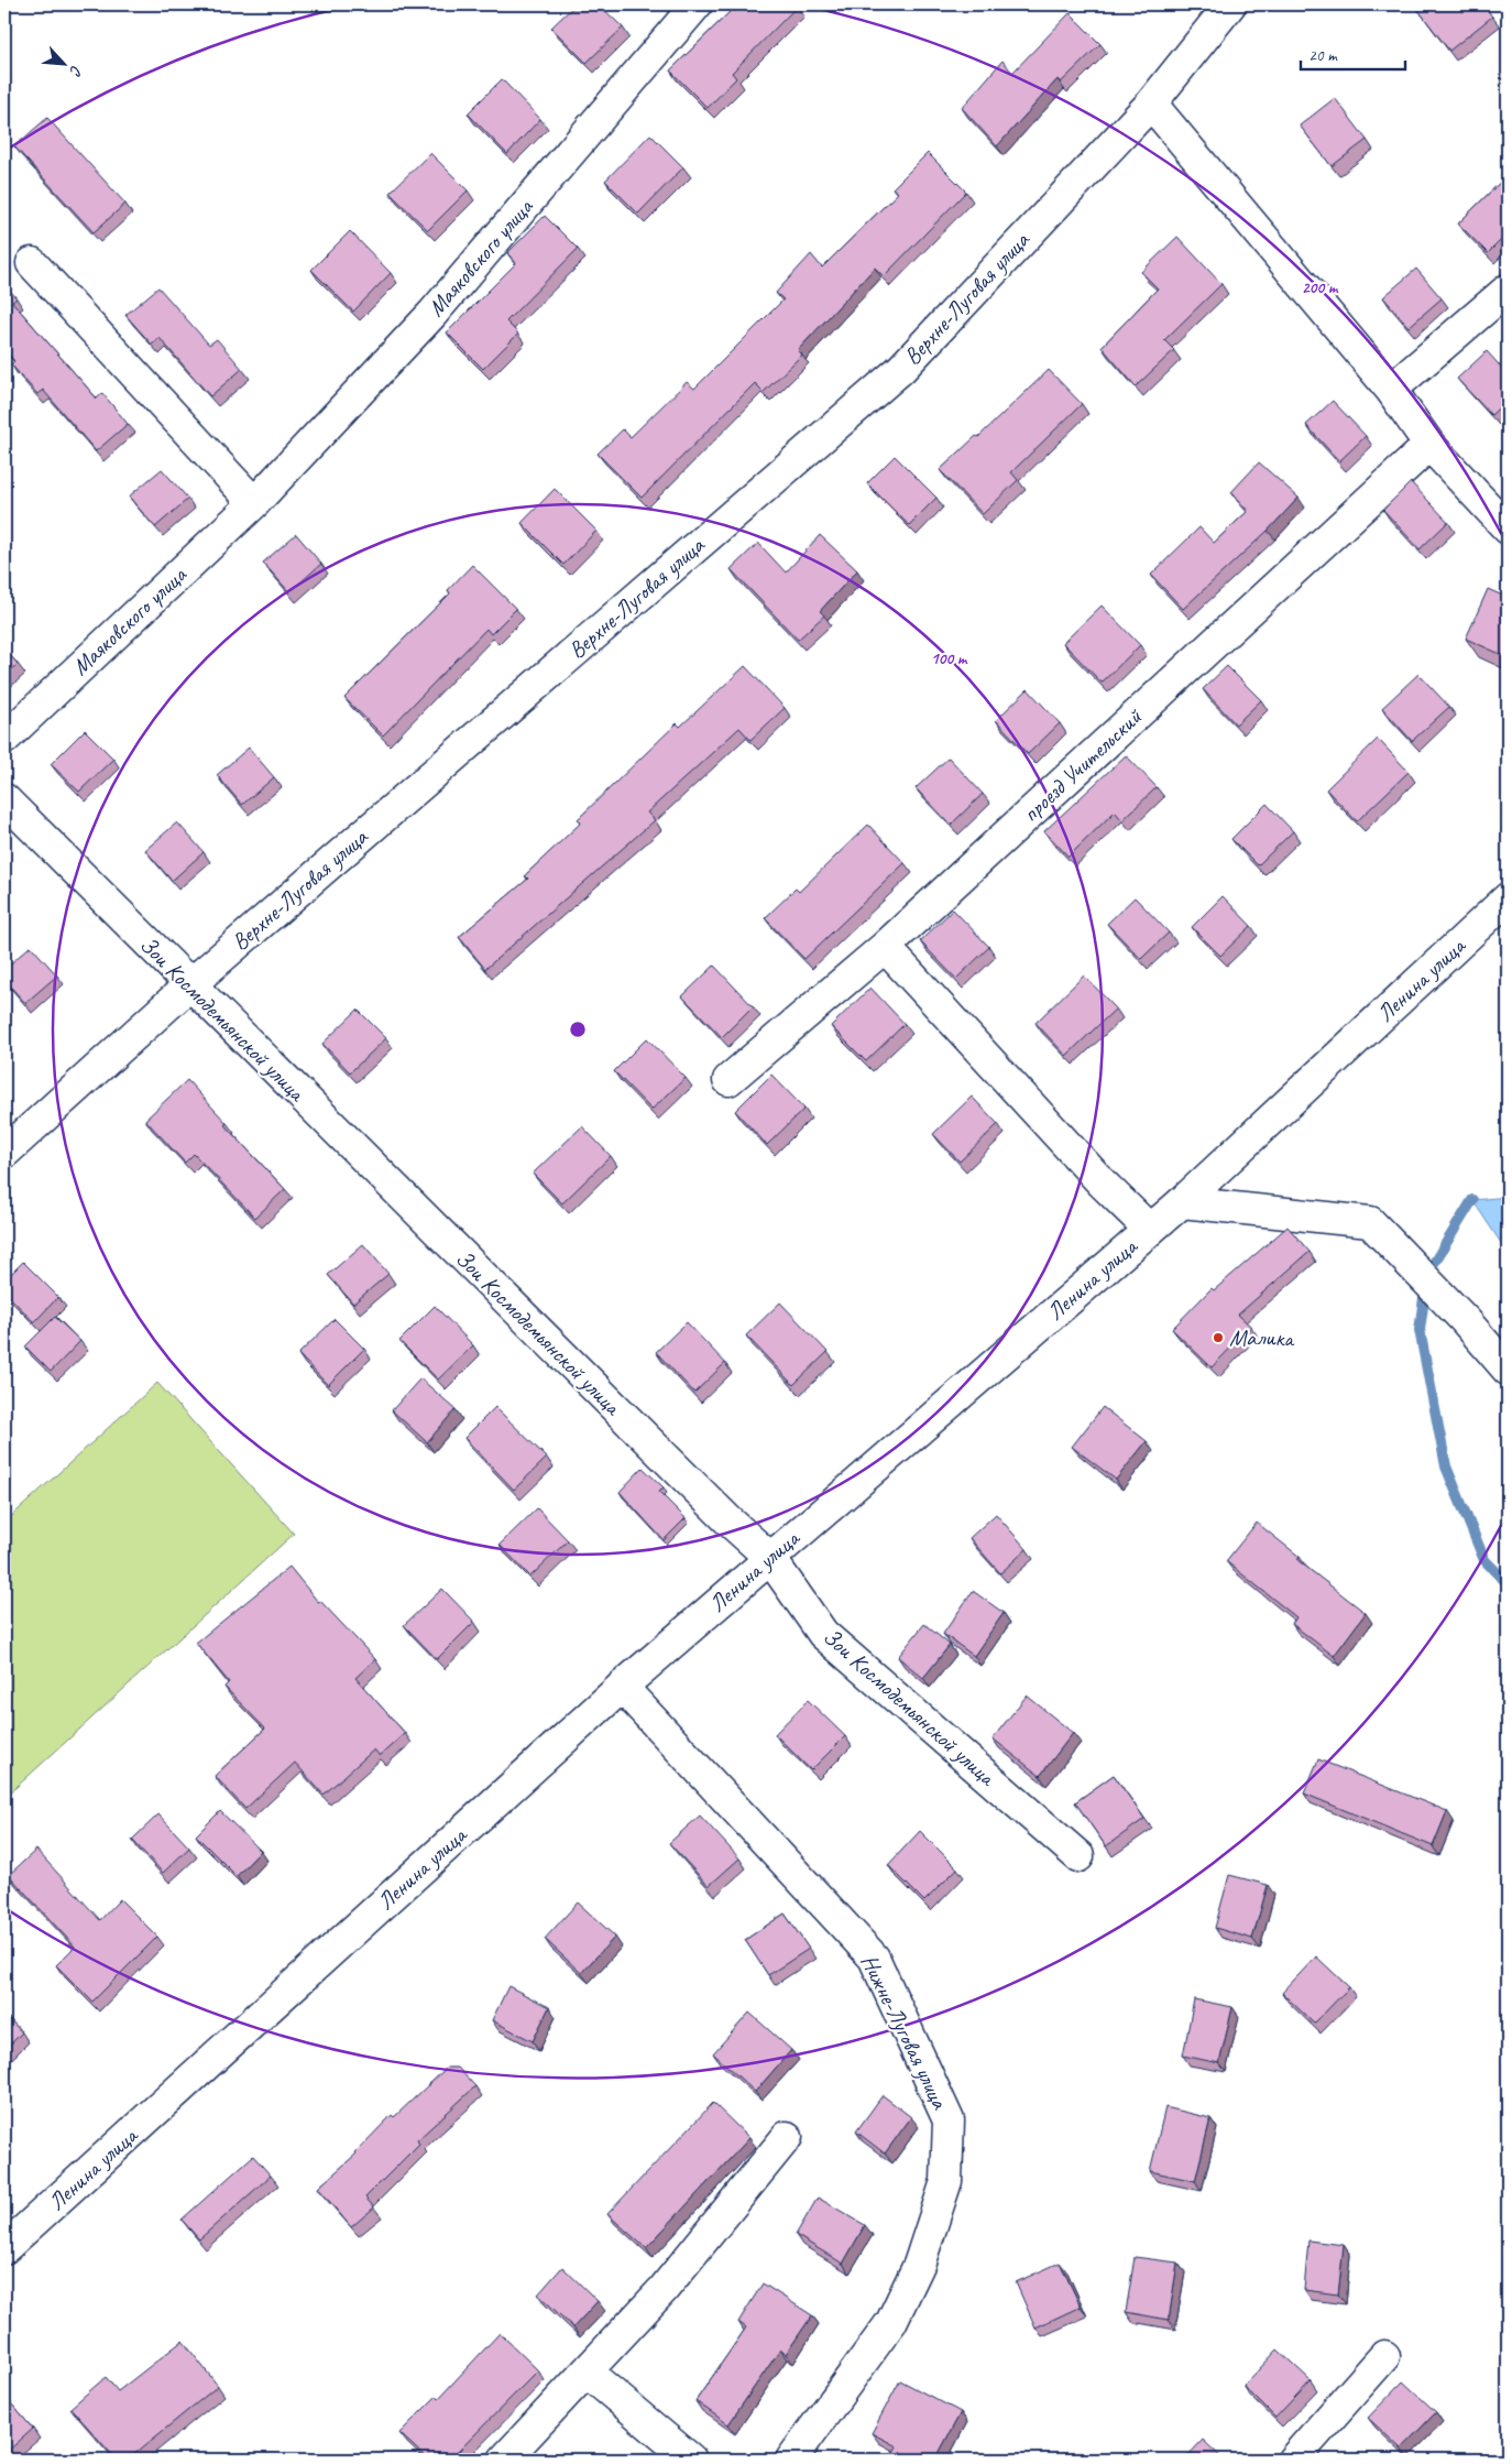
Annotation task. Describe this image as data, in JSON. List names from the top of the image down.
{
  "streets": {
    "street": [
      "Маяковского улица",
      "Верхне-Луговая улица",
      "проезд Учительский",
      "Ленина улица",
      "Зои Космодемьянской улица",
      "Нижне-Луговая улица"
    ]
  },
  "crossings": [
    ["Верхне-Луговая улица", "Зои Космодемьянской улица"],
    ["Ленина улица", "Зои Космодемьянской улица"],
    ["Ленина улица", "Нижне-Луговая улица"]
  ],
  "places": ["Малика"],
  "scale_bar": "20 m",
  "north": "bottom right",
  "rings": ["200 m", "100 m"]
}
